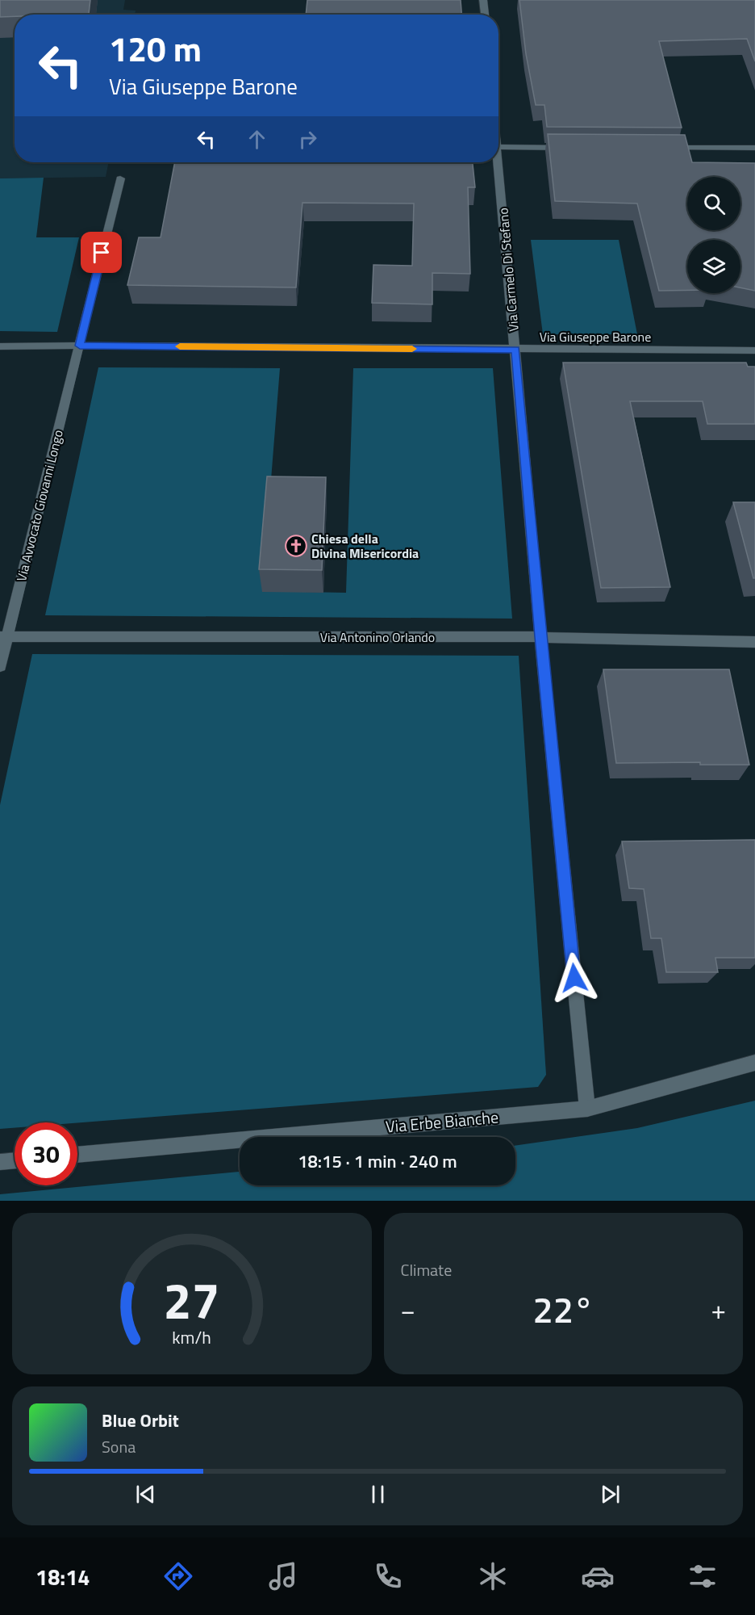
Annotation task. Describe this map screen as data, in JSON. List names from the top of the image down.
{
  "streets": {
    "street": [
      "Via Carmelo Di Stefano",
      "Via Giuseppe Barone",
      "Via Avvocato Giovanni Longo",
      "Via Antonino Orlando",
      "Via Erbe Bianche"
    ]
  },
  "crossings": [
    ["Via Carmelo Di Stefano", "Via Giuseppe Barone"],
    ["Via Carmelo Di Stefano", "Via Antonino Orlando"],
    ["Via Carmelo Di Stefano", "Via Erbe Bianche"],
    ["Via Giuseppe Barone", "Via Avvocato Giovanni Longo"],
    ["Via Avvocato Giovanni Longo", "Via Antonino Orlando"]
  ],
  "places": {
    "church": ["Chiesa della Divina Misericordia"]
  },
  "page": {
    "turn": ["120 m", "Via Giuseppe Barone"],
    "limit": "30",
    "trip": "18:15 · 1 min · 240 m",
    "tile": "Climate",
    "heat": ["−", "22°", "+"],
    "song": ["Blue Orbit", "Sona"],
    "tabs": "18:14",
    "gauge": ["27", "km/h"]
  }
}
